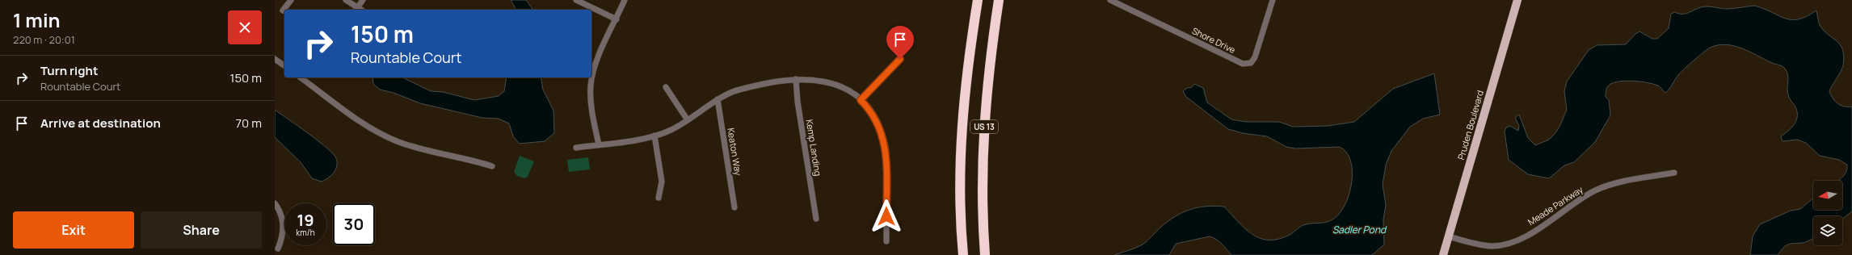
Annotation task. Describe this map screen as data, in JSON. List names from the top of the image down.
{
  "streets": {
    "highway": ["US 13"],
    "main road": ["Pruden Boulevard"],
    "street": [
      "Shore Drive",
      "Kemp Landing",
      "Keaton Way",
      "Meade Parkway"
    ]
  },
  "crossings": [
    ["Pruden Boulevard", "Meade Parkway"]
  ],
  "water": ["Sadler Pond"],
  "north": "left",
  "page": {
    "heading": ["1 min", "220 m · 20:01"],
    "turn": ["150 m", "Rountable Court"],
    "list": [
      {
        "name": "Turn right",
        "note": "Rountable Court",
        "value": "150 m"
      },
      {
        "name": "Arrive at destination",
        "value": "70 m"
      }
    ],
    "speed": "19 km/h",
    "limit": "30",
    "buttons": ["Exit", "Share"]
  }
}
